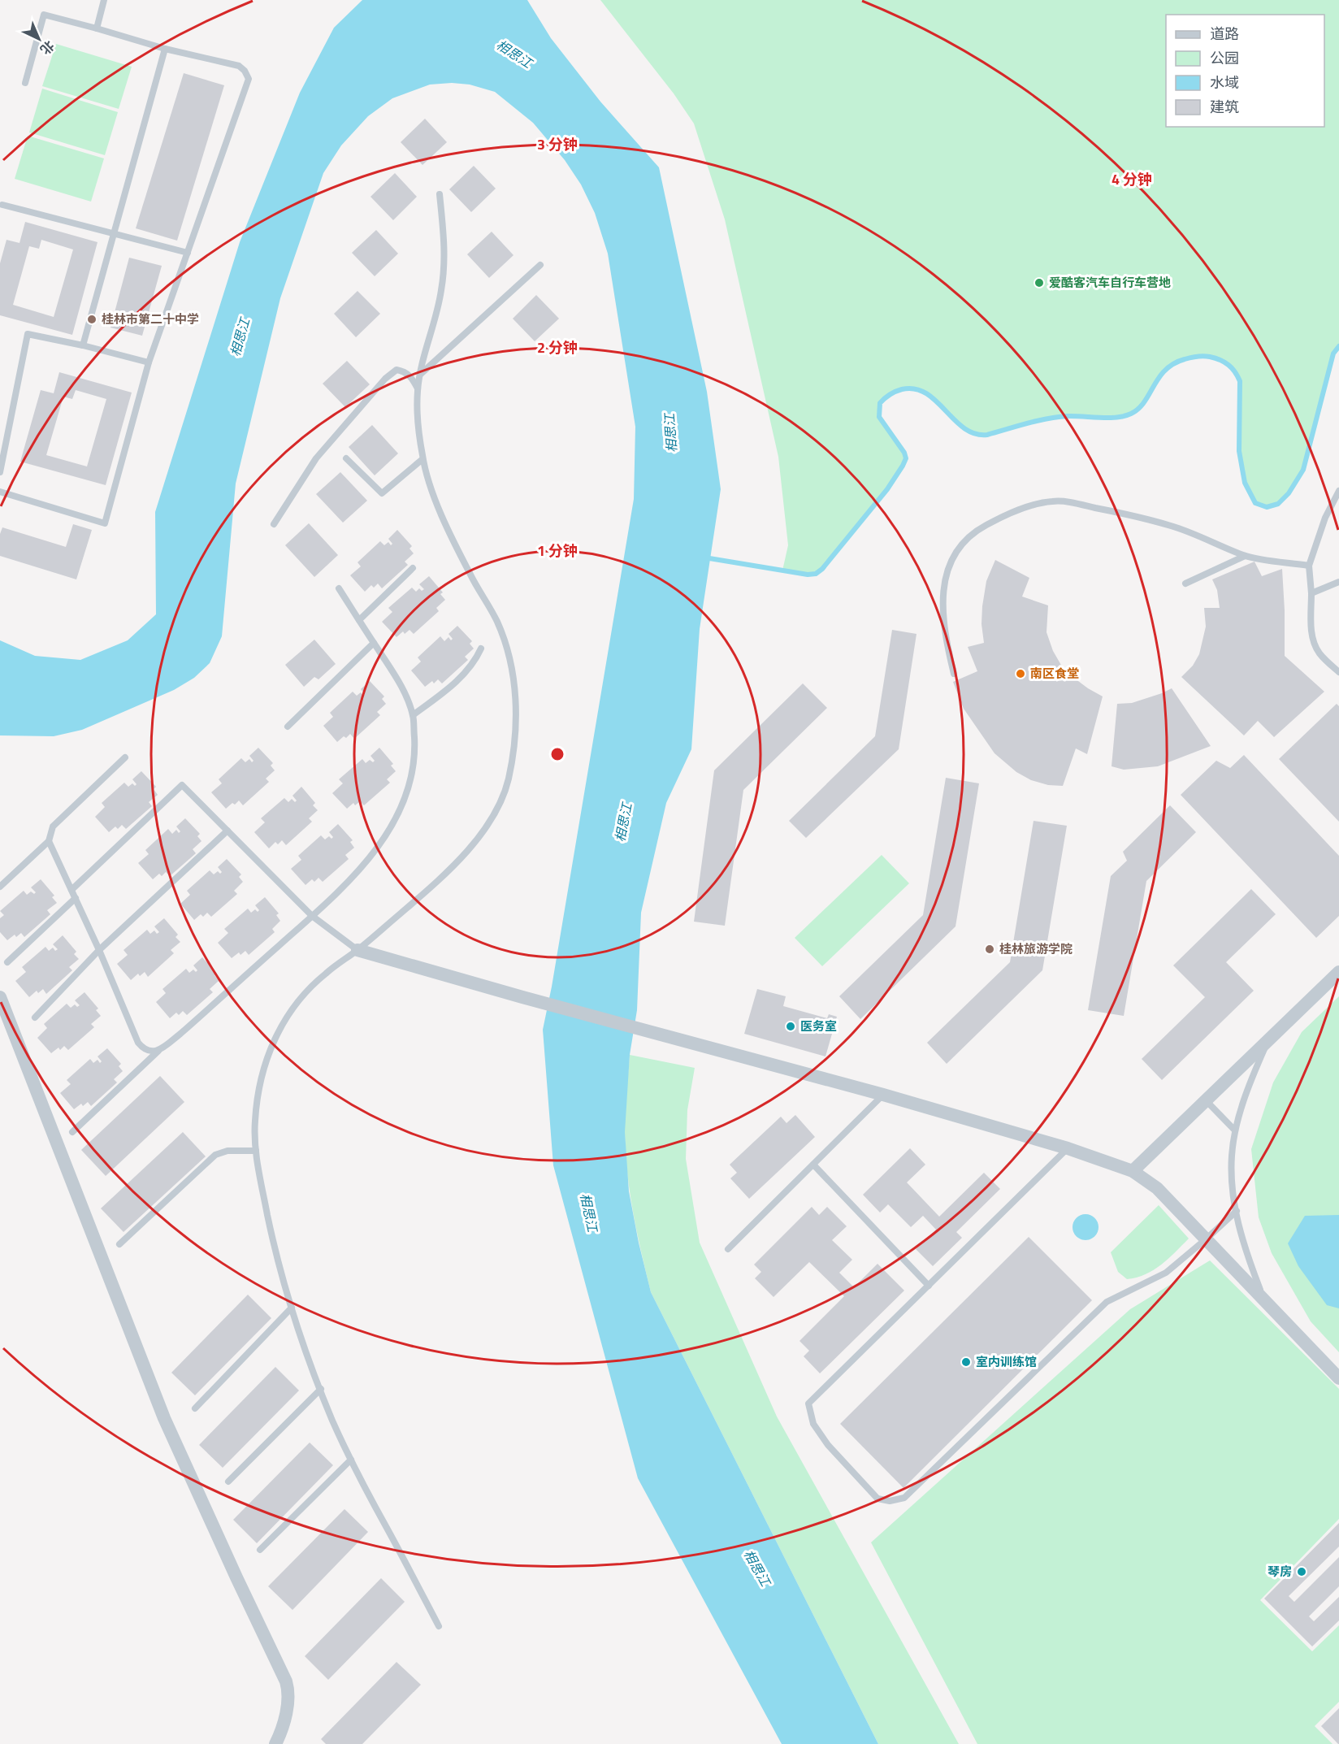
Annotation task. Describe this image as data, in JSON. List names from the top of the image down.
{
  "water": ["相思江"],
  "places": [
    "爱酷客汽车自行车营地",
    "桂林市第二十中学",
    "南区食堂",
    "桂林旅游学院",
    "医务室",
    "室内训练馆",
    "琴房"
  ],
  "legend": [
    "道路",
    "公园",
    "水域",
    "建筑"
  ],
  "north": "bottom right",
  "rings": [
    "3 分钟",
    "4 分钟",
    "2 分钟",
    "1 分钟"
  ]
}
